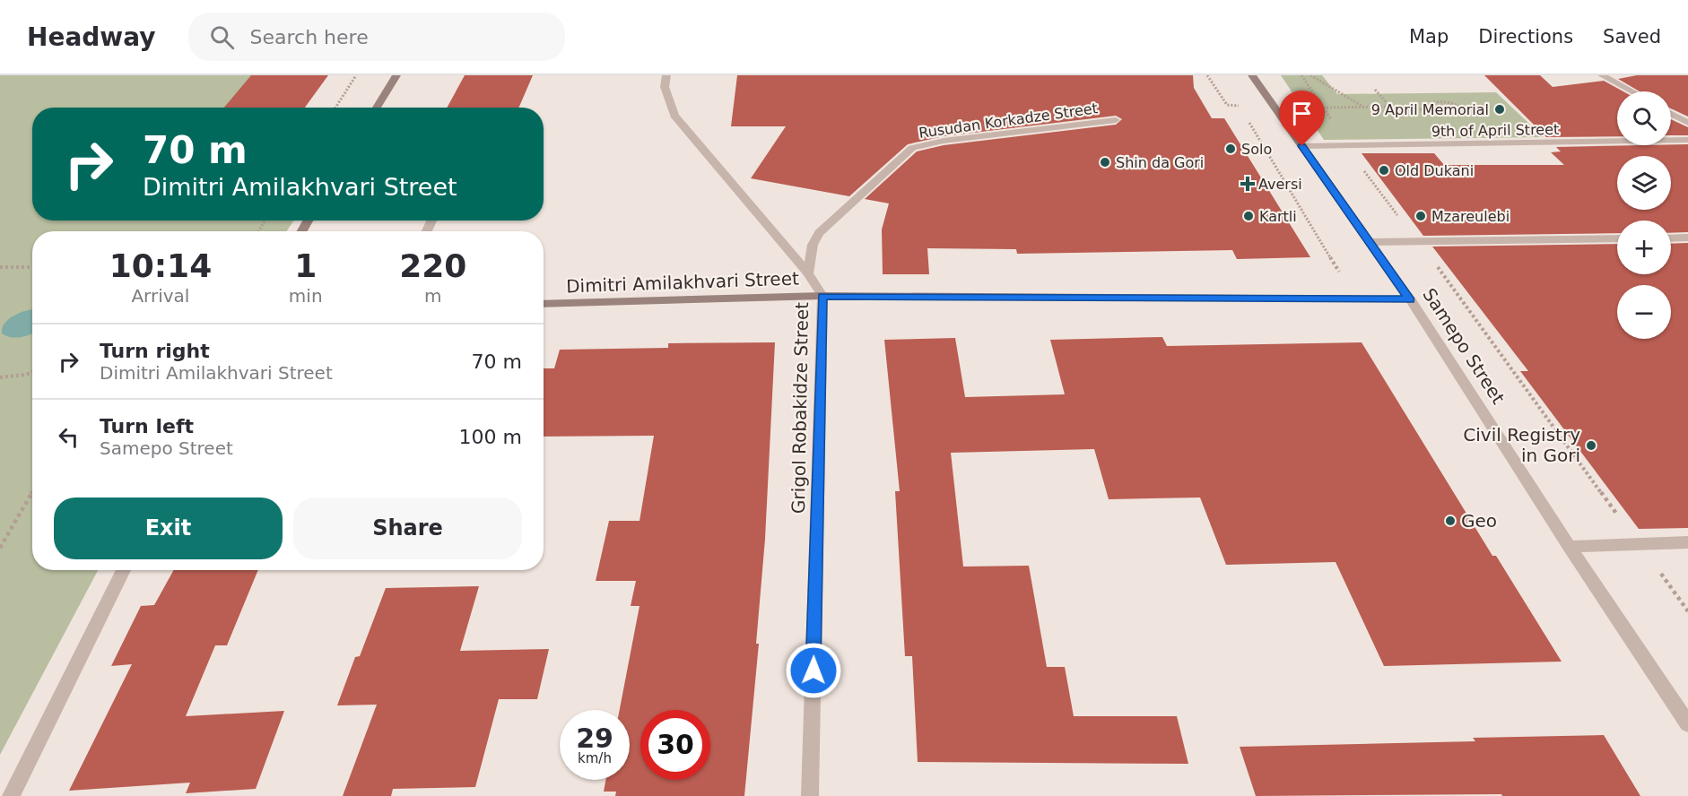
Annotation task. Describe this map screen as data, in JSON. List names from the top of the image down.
{
  "streets": {
    "main road": ["Dimitri Amilakhvari Street", "Samepo Street"],
    "street": ["Rusudan Korkadze Street", "9th of April Street", "Grigol Robakidze Street"]
  },
  "crossings": [
    ["Rusudan Korkadze Street", "Grigol Robakidze Street"],
    ["9th of April Street", "Samepo Street"],
    ["Dimitri Amilakhvari Street", "Samepo Street"],
    ["Dimitri Amilakhvari Street", "Grigol Robakidze Street"]
  ],
  "places": {
    "other": [
      "9 April Memorial",
      "Solo",
      "Shin da Gori",
      "Old Dukani",
      "Kartli",
      "Mzareulebi",
      "Civil Registry in Gori",
      "Geo"
    ],
    "health": ["Aversi"]
  },
  "page": {
    "header": "Headway",
    "search": "Search here",
    "nav": ["Map", "Directions", "Saved"],
    "map_buttons": ["+", "−"],
    "turn": ["70 m", "Dimitri Amilakhvari Street"],
    "eta": [
      "10:14",
      "Arrival",
      "1",
      "min",
      "220",
      "m"
    ],
    "list": [
      {
        "name": "Turn right",
        "note": "Dimitri Amilakhvari Street",
        "value": "70 m"
      },
      {
        "name": "Turn left",
        "note": "Samepo Street",
        "value": "100 m"
      }
    ],
    "buttons": ["Exit", "Share"],
    "speed": "29 km/h",
    "limit": "30"
  }
}
